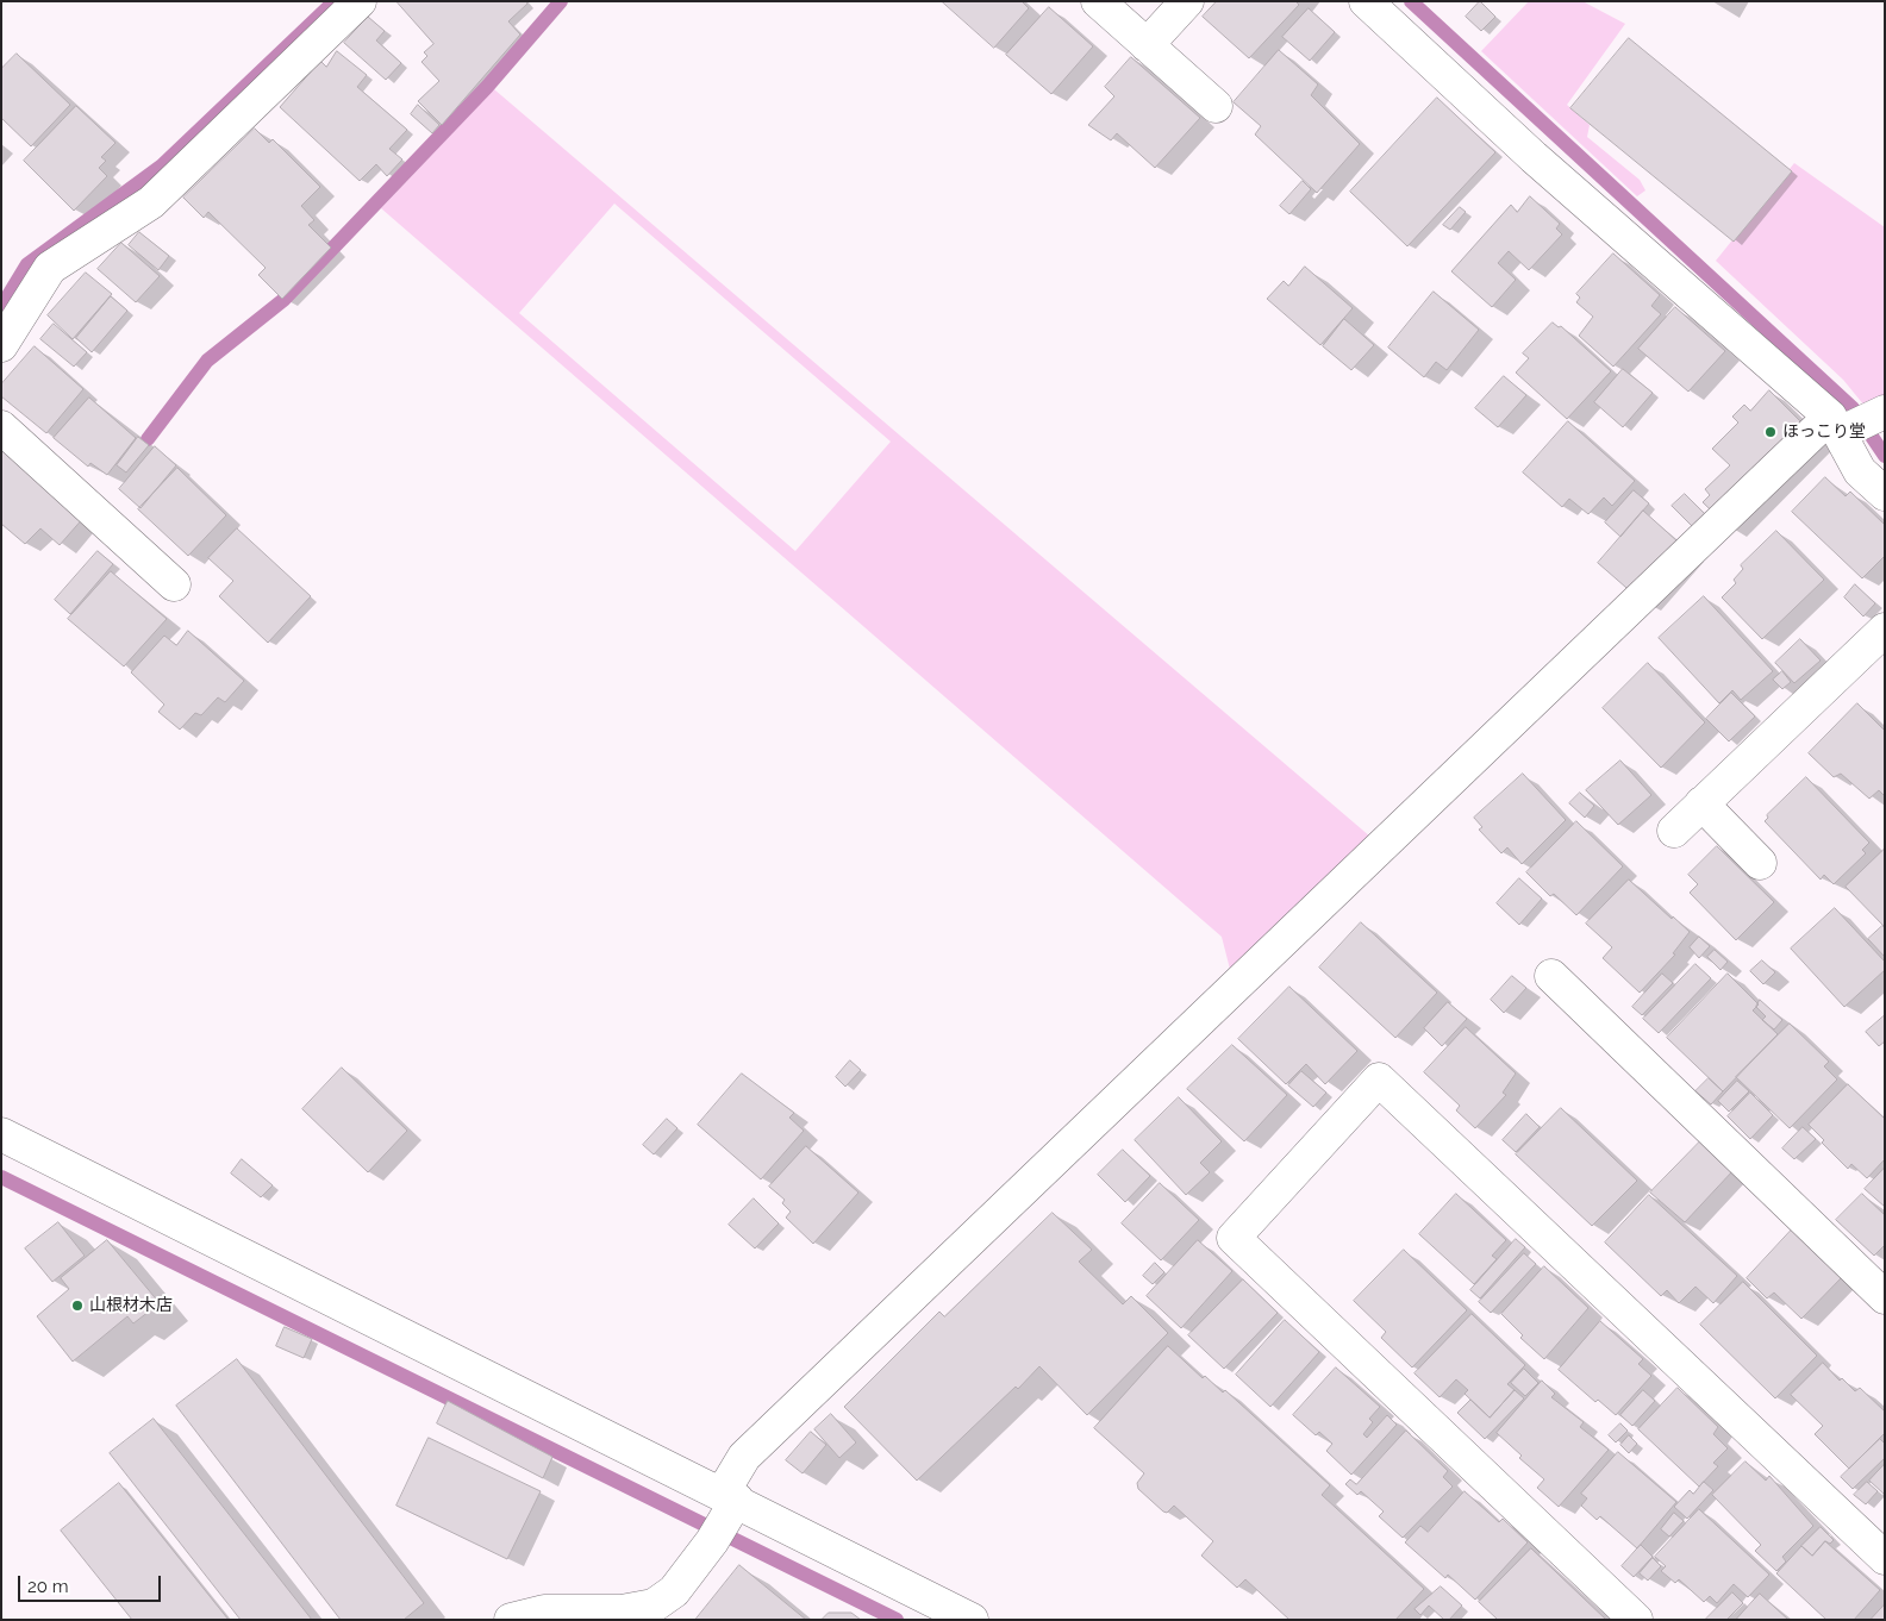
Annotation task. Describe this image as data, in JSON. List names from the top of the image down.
{
  "places": ["ほっこり堂", "山根材木店"],
  "scale_bar": "20 m"
}
